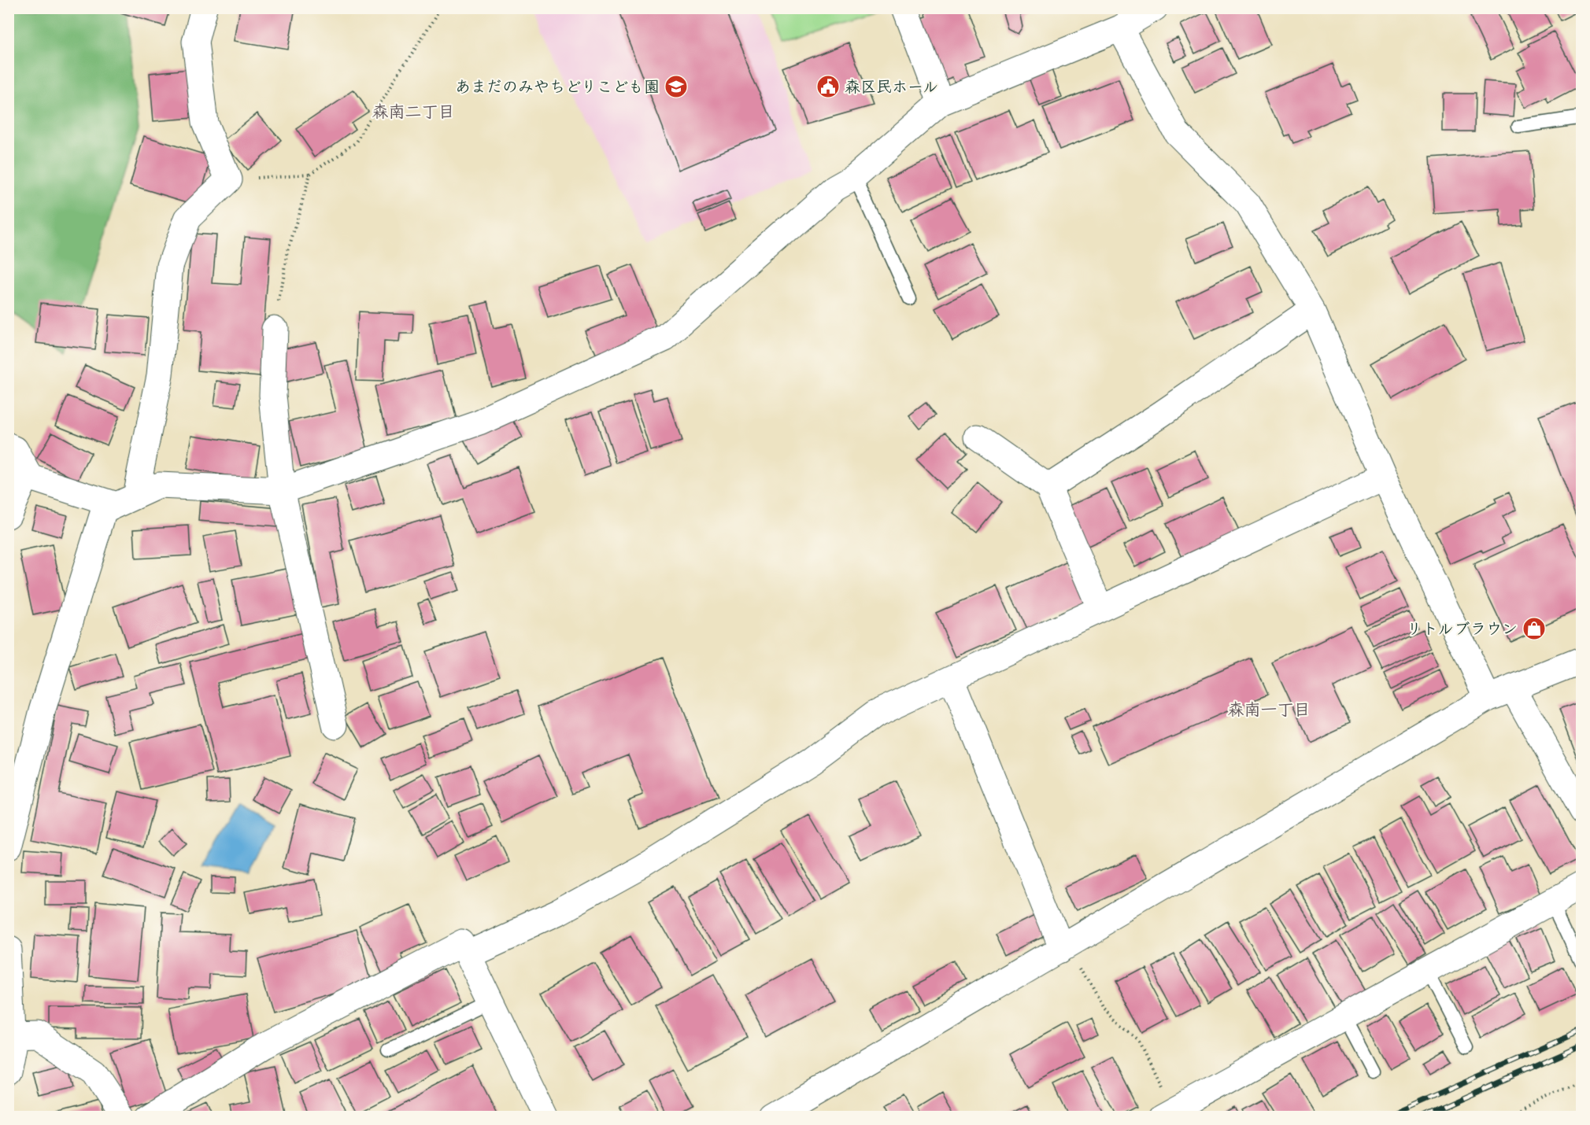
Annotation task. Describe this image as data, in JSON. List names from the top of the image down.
{
  "districts": ["森南二丁目", "森南一丁目"],
  "places": {
    "school or university": ["あまだのみやちどりこども園"],
    "public building": ["森区民ホール"],
    "shop": ["リトルブラウン"]
  }
}
